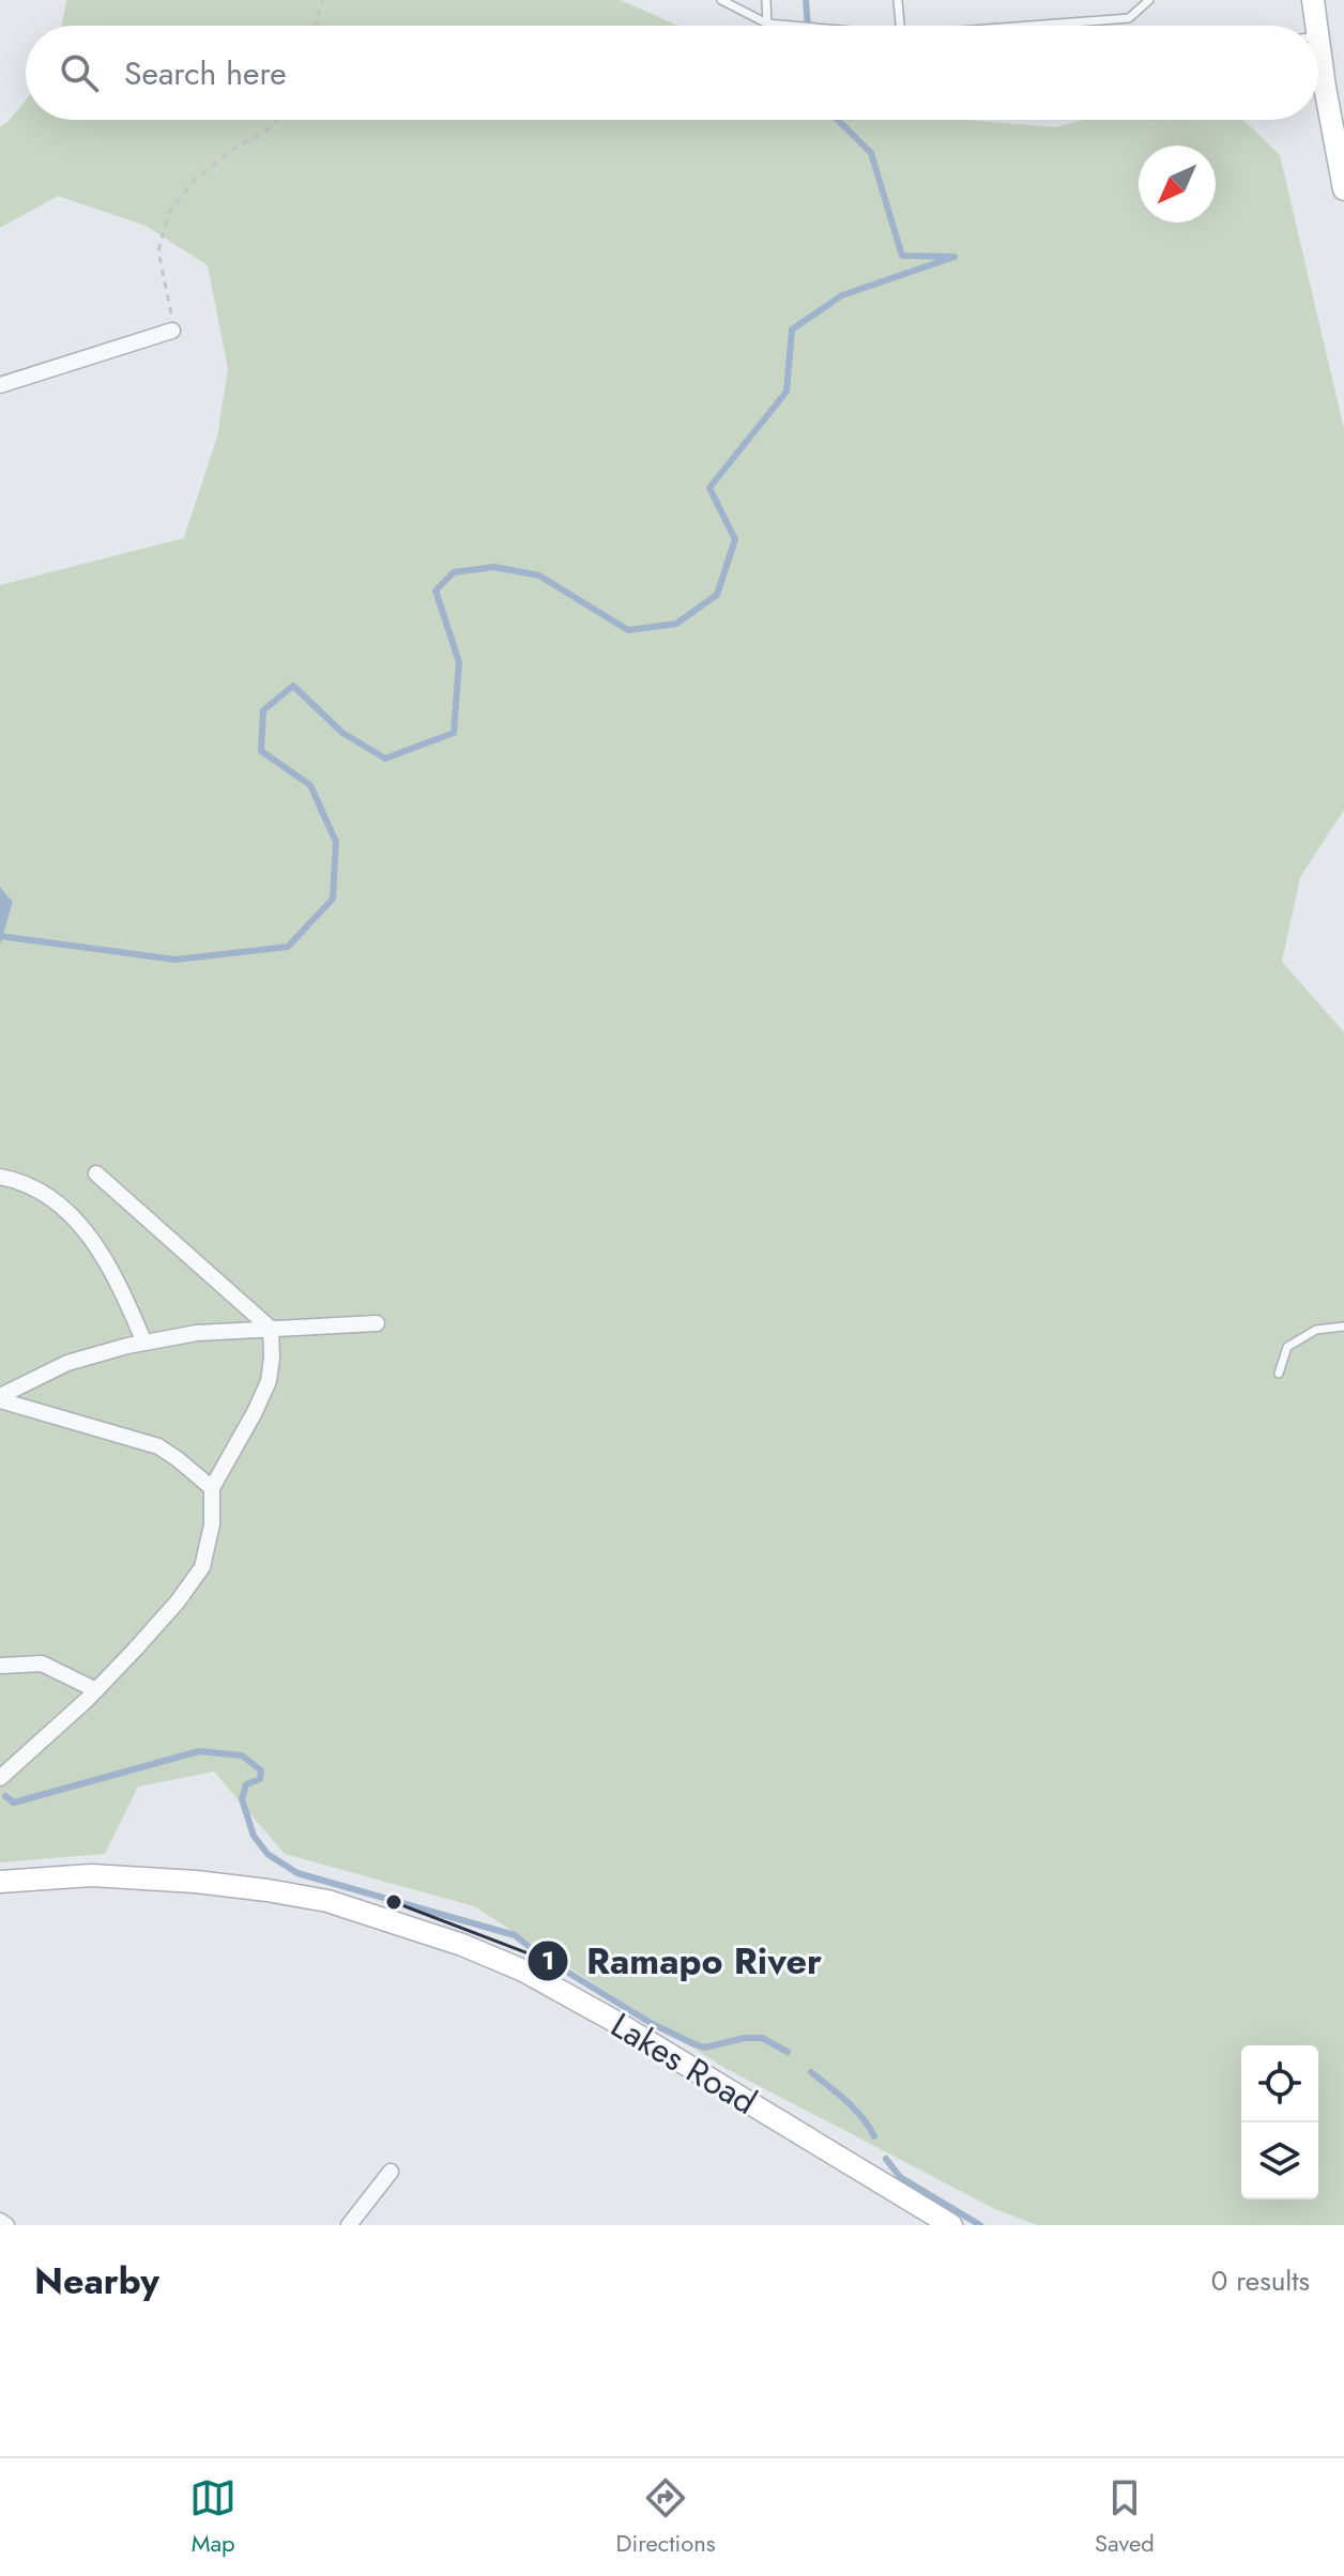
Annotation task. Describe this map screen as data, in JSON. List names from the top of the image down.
{
  "streets": {
    "main road": ["Lakes Road"]
  },
  "places": ["Ramapo River"],
  "north": "bottom left",
  "page": {
    "search": "Search here",
    "heading": ["Nearby", "0 results"],
    "nav": ["Map", "Directions", "Saved"]
  }
}
